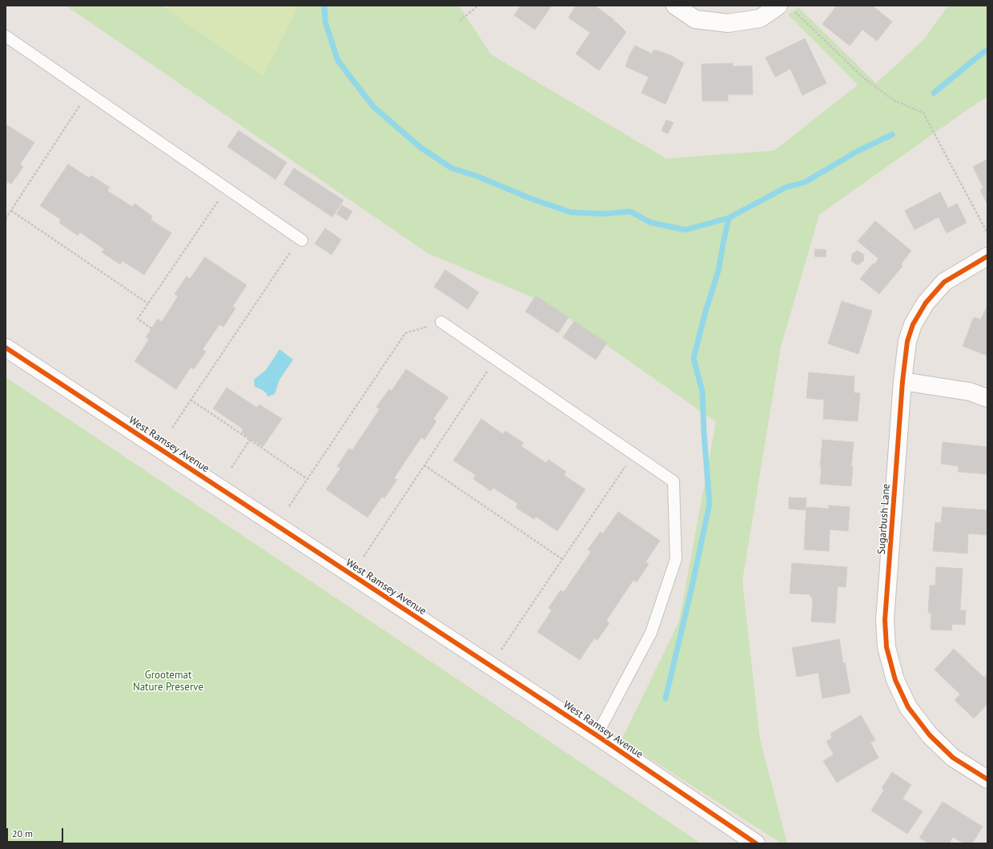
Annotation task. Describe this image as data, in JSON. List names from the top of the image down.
{
  "streets": {
    "street": ["West Ramsey Avenue", "Sugarbush Lane"]
  },
  "parks": ["Grootemat Nature Preserve"],
  "scale_bar": "20 m"
}
